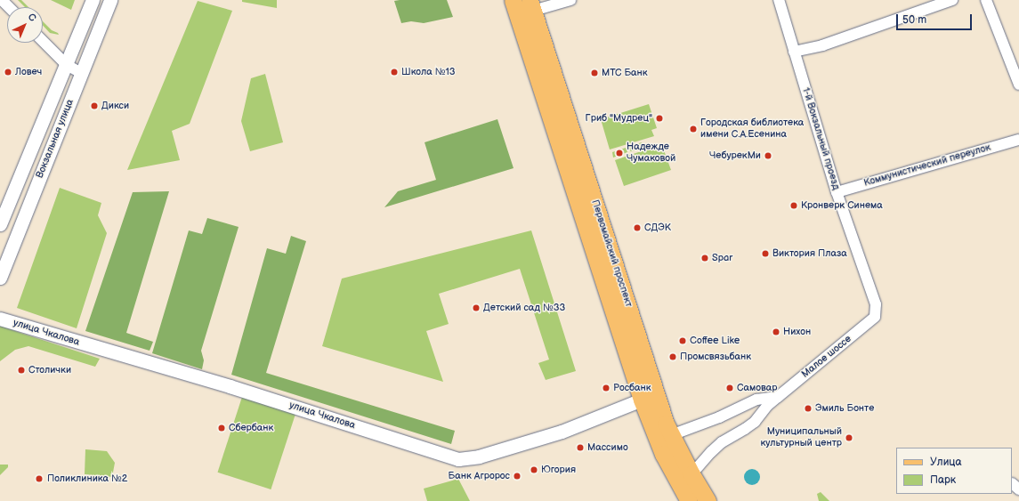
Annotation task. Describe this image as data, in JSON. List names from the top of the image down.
{
  "streets": {
    "main road": ["Первомайский проспект"],
    "street": [
      "Вокзальная улица",
      "1-й Вокзальный проезд",
      "Коммунистический переулок",
      "улица Чкалова",
      "Малое шоссе"
    ]
  },
  "crossings": [
    ["1-й Вокзальный проезд", "Коммунистический переулок"],
    ["1-й Вокзальный проезд", "Малое шоссе"],
    ["Первомайский проспект", "улица Чкалова"],
    ["Первомайский проспект", "Малое шоссе"]
  ],
  "places": [
    "Ловеч",
    "Школа №13",
    "МТС Банк",
    "Дикси",
    "Гриб \"Мудрец\"",
    "Городская библиотека имени С.А.Есенина",
    "Надежде Чумаковой",
    "ЧебурекМи",
    "Кронверк Синема",
    "СДЭК",
    "Виктория Плаза",
    "Spar",
    "Детский сад №33",
    "Нихон",
    "Coffee Like",
    "Промсвязьбанк",
    "Столички",
    "Росбанк",
    "Самовар",
    "Эмиль Бонте",
    "Сбербанк",
    "Муниципальный культурный центр",
    "Массимо",
    "Югория",
    "Банк Агророс",
    "Поликлиника №2"
  ],
  "legend": ["Улица", "Парк"],
  "scale_bar": "50 m",
  "north": "top right"
}
